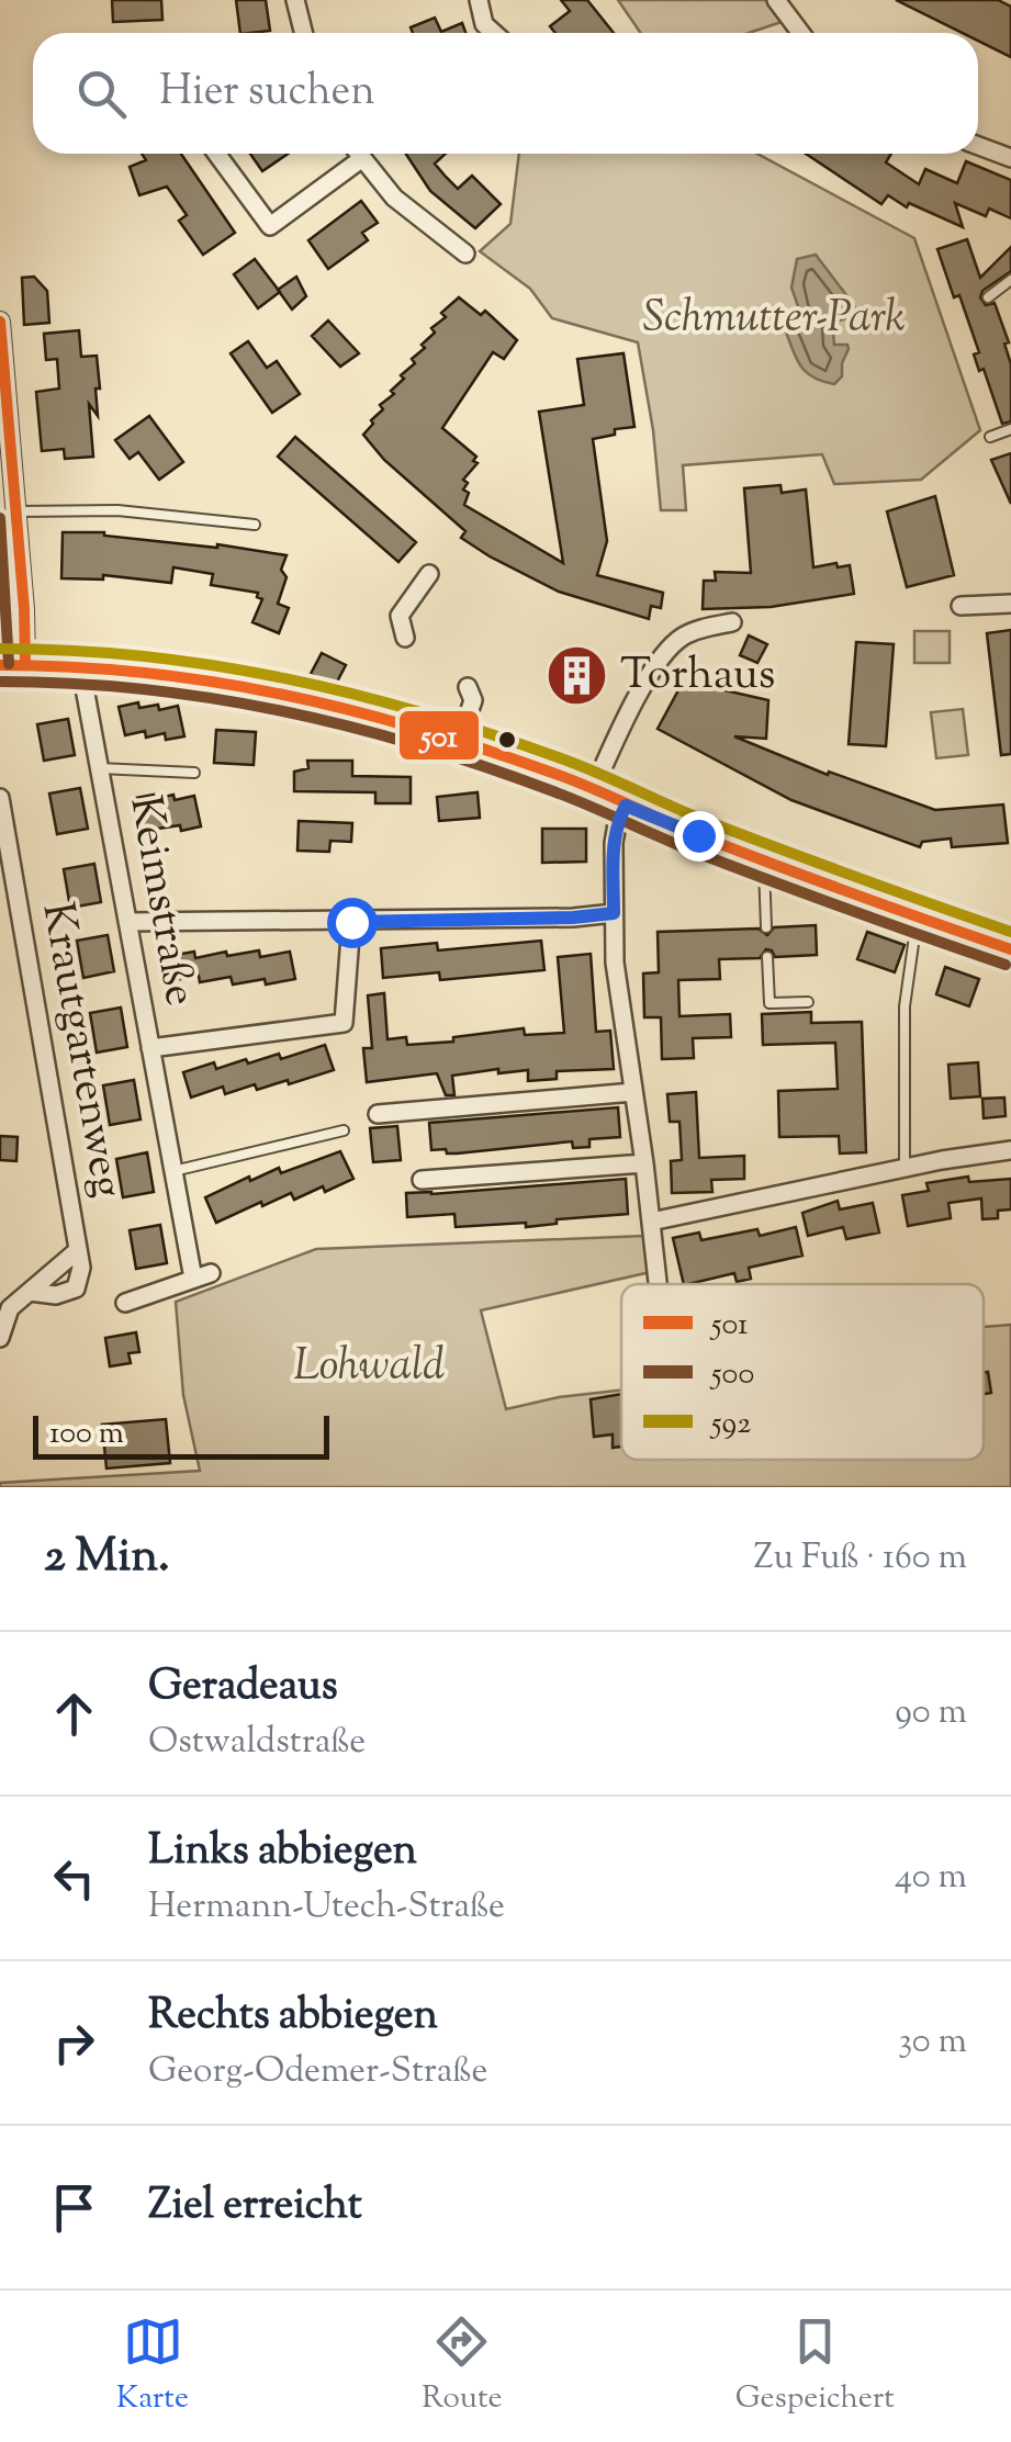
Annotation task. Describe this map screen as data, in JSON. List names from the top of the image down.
{
  "streets": {
    "street": ["Keimstraße", "Krautgartenweg"]
  },
  "parks": ["Schmutter-Park", "Lohwald"],
  "places": {
    "building": ["Torhaus"]
  },
  "lines": ["transit line 501", "transit line 500", "transit line 592"],
  "legend": ["501", "500", "592"],
  "scale_bar": "100 m",
  "page": {
    "search": "Hier suchen",
    "scale": "100 m",
    "heading": ["2 Min.", "Zu Fuß · 160 m"],
    "list": [
      ["Geradeaus", "Ostwaldstraße", "90 m"],
      ["Links abbiegen", "Hermann-Utech-Straße", "40 m"],
      ["Rechts abbiegen", "Georg-Odemer-Straße", "30 m"],
      "Ziel erreicht"
    ],
    "nav": ["Karte", "Route", "Gespeichert"]
  }
}
